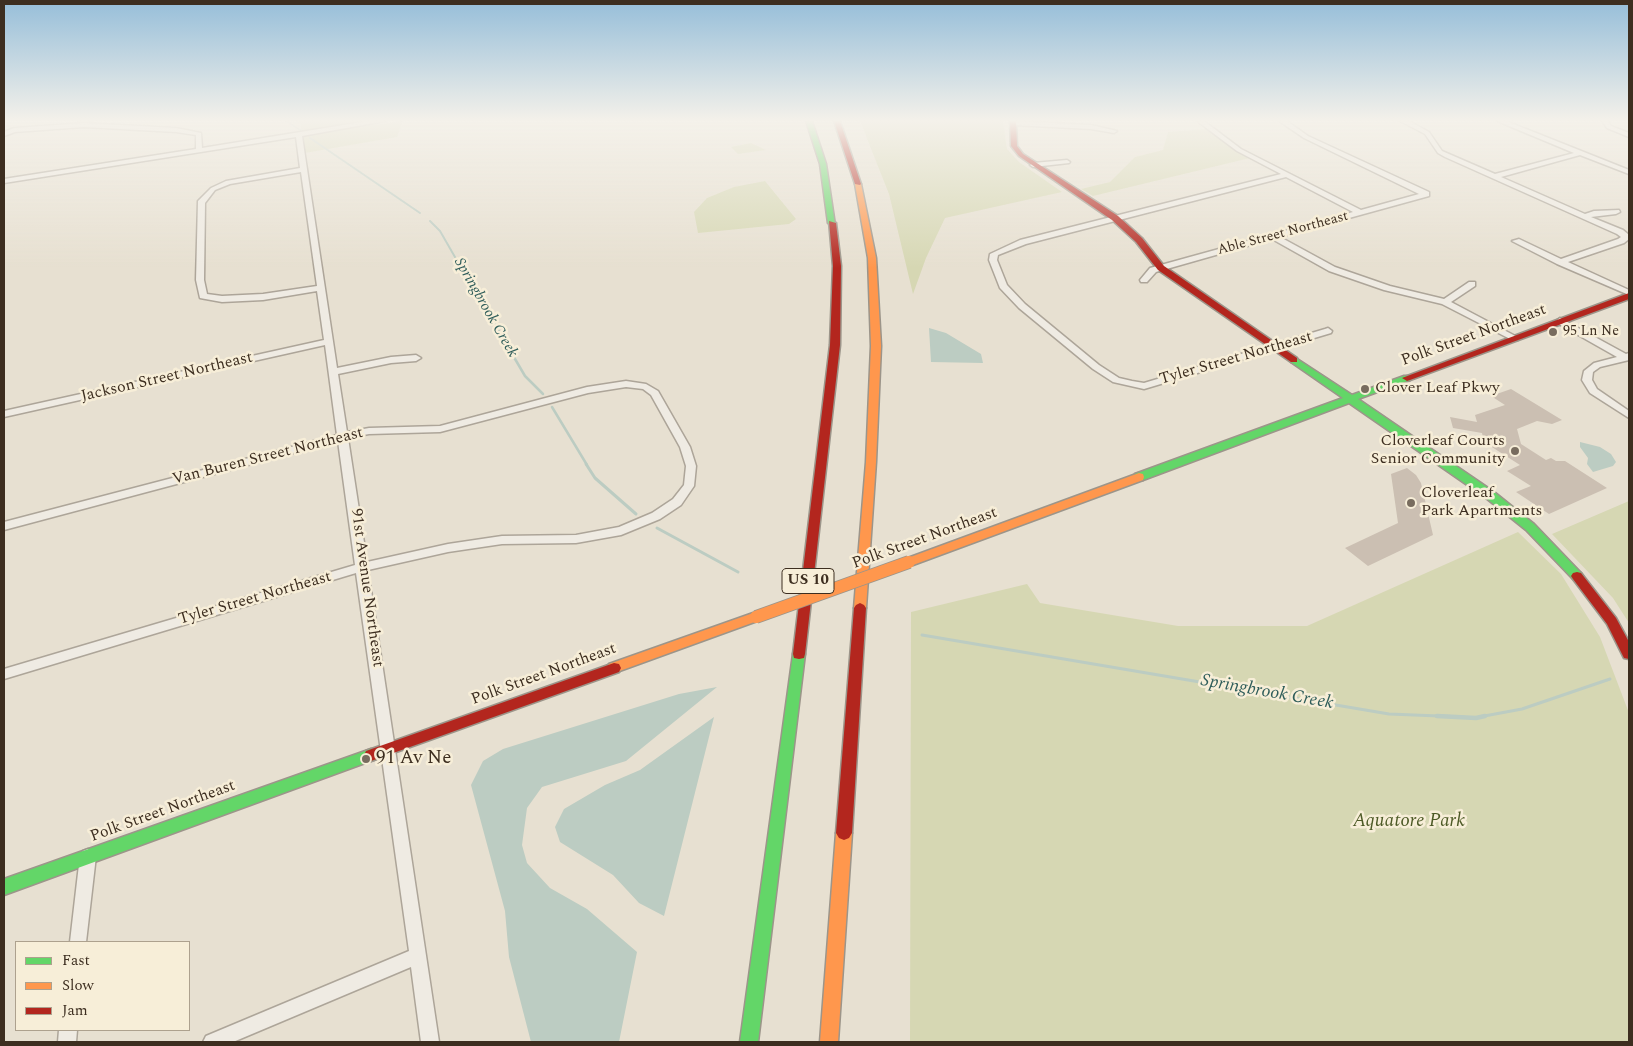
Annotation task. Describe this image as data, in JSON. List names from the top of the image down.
{
  "streets": {
    "main road": ["Polk Street Northeast", "US 10"],
    "street": [
      "Able Street Northeast",
      "Tyler Street Northeast",
      "Jackson Street Northeast",
      "Van Buren Street Northeast",
      "91st Avenue Northeast"
    ]
  },
  "crossings": [
    ["Polk Street Northeast", "91st Avenue Northeast"],
    ["Tyler Street Northeast", "Van Buren Street Northeast"],
    ["Tyler Street Northeast", "91st Avenue Northeast"],
    ["Jackson Street Northeast", "91st Avenue Northeast"],
    ["Van Buren Street Northeast", "91st Avenue Northeast"]
  ],
  "water": ["Springbrook Creek"],
  "parks": ["Aquatore Park"],
  "places": [
    "95 Ln Ne",
    "Clover Leaf Pkwy",
    "Cloverleaf Courts Senior Community",
    "Cloverleaf Park Apartments",
    "91 Av Ne"
  ],
  "legend": ["Fast", "Slow", "Jam"]
}
